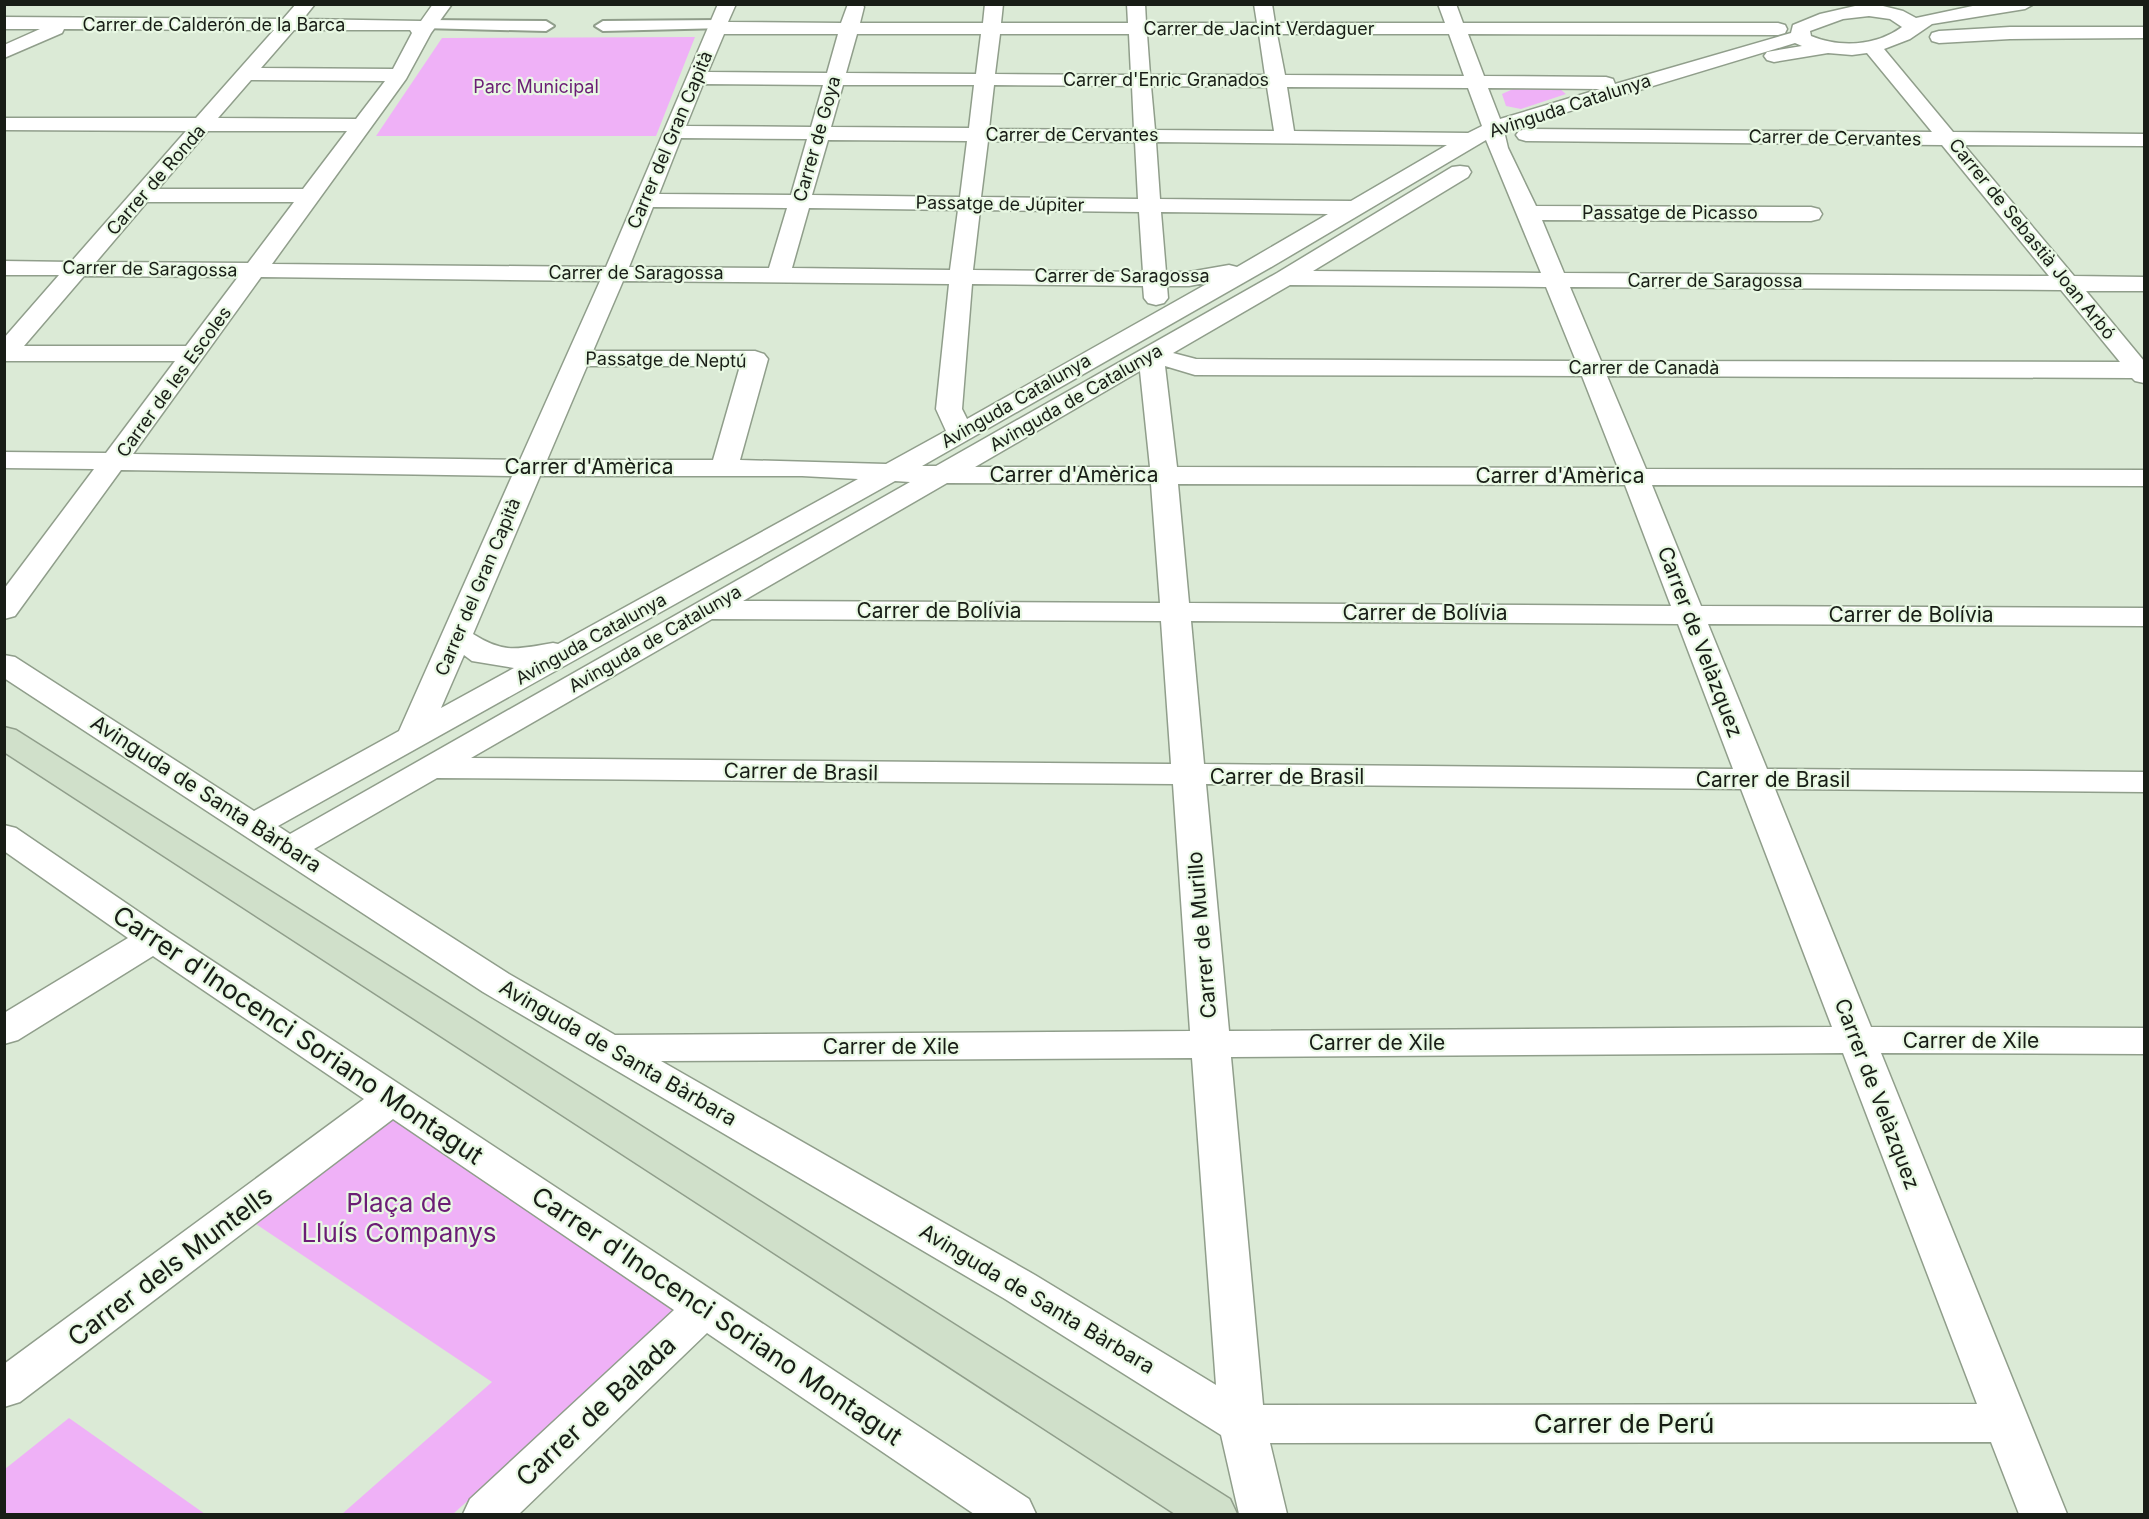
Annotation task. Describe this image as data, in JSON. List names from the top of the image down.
{
  "streets": {
    "street": [
      "Carrer de Calderón de la Barca",
      "Carrer de Jacint Verdaguer",
      "Carrer d'Enric Granados",
      "Avinguda Catalunya",
      "Carrer de Cervantes",
      "Carrer de Goya",
      "Carrer del Gran Capità",
      "Carrer de Ronda",
      "Passatge de Júpiter",
      "Passatge de Picasso",
      "Carrer de Sebastià Joan Arbó",
      "Carrer de Saragossa",
      "Passatge de Neptú",
      "Carrer de Canadà",
      "Carrer de les Escoles",
      "Avinguda de Catalunya",
      "Carrer d'Amèrica",
      "Carrer de Bolívia",
      "Carrer de Velàzquez",
      "Carrer de Brasil",
      "Avinguda de Santa Bàrbara",
      "Carrer de Murillo",
      "Carrer d'Inocenci Soriano Montagut",
      "Carrer de Xile",
      "Carrer dels Muntells",
      "Carrer de Balada",
      "Carrer de Perú"
    ]
  },
  "crossings": [
    ["Carrer de Calderón de la Barca", "Carrer de Ronda"],
    ["Carrer de Calderón de la Barca", "Carrer de les Escoles"],
    ["Carrer de Jacint Verdaguer", "Avinguda Catalunya"],
    ["Carrer de Jacint Verdaguer", "Carrer de Goya"],
    ["Carrer de Jacint Verdaguer", "Carrer del Gran Capità"],
    ["Carrer de Jacint Verdaguer", "Carrer de Velàzquez"],
    ["Carrer de Jacint Verdaguer", "Carrer de Murillo"],
    ["Carrer d'Enric Granados", "Avinguda Catalunya"],
    ["Carrer d'Enric Granados", "Carrer de Goya"],
    ["Carrer d'Enric Granados", "Carrer del Gran Capità"],
    ["Carrer d'Enric Granados", "Carrer de Velàzquez"],
    ["Carrer d'Enric Granados", "Carrer de Murillo"],
    ["Avinguda Catalunya", "Carrer de Cervantes"],
    ["Avinguda Catalunya", "Carrer del Gran Capità"],
    ["Avinguda Catalunya", "Passatge de Júpiter"],
    ["Avinguda Catalunya", "Carrer de Saragossa"],
    ["Avinguda Catalunya", "Carrer de Canadà"],
    ["Avinguda Catalunya", "Avinguda de Catalunya"],
    ["Avinguda Catalunya", "Carrer d'Amèrica"],
    ["Avinguda Catalunya", "Carrer de Velàzquez"],
    ["Avinguda Catalunya", "Avinguda de Santa Bàrbara"],
    ["Avinguda Catalunya", "Carrer de Murillo"],
    ["Carrer de Cervantes", "Carrer de Goya"],
    ["Carrer de Cervantes", "Carrer del Gran Capità"],
    ["Carrer de Cervantes", "Carrer de Sebastià Joan Arbó"],
    ["Carrer de Cervantes", "Avinguda de Catalunya"],
    ["Carrer de Cervantes", "Carrer de Velàzquez"],
    ["Carrer de Cervantes", "Carrer de Murillo"],
    ["Carrer de Goya", "Passatge de Júpiter"],
    ["Carrer de Goya", "Carrer de Saragossa"],
    ["Carrer del Gran Capità", "Passatge de Júpiter"],
    ["Carrer del Gran Capità", "Carrer de Saragossa"],
    ["Carrer del Gran Capità", "Passatge de Neptú"],
    ["Carrer del Gran Capità", "Carrer d'Amèrica"],
    ["Carrer de Ronda", "Carrer de Saragossa"],
    ["Passatge de Júpiter", "Carrer de Murillo"],
    ["Passatge de Picasso", "Carrer de Velàzquez"],
    ["Carrer de Sebastià Joan Arbó", "Carrer de Saragossa"],
    ["Carrer de Sebastià Joan Arbó", "Carrer de Canadà"],
    ["Carrer de Sebastià Joan Arbó", "Avinguda de Catalunya"],
    ["Carrer de Saragossa", "Carrer de les Escoles"],
    ["Carrer de Saragossa", "Avinguda de Catalunya"],
    ["Carrer de Saragossa", "Carrer de Velàzquez"],
    ["Carrer de Saragossa", "Carrer de Murillo"],
    ["Passatge de Neptú", "Carrer d'Amèrica"],
    ["Carrer de Canadà", "Avinguda de Catalunya"],
    ["Carrer de Canadà", "Carrer de Velàzquez"],
    ["Carrer de Canadà", "Carrer de Murillo"],
    ["Carrer de les Escoles", "Carrer d'Amèrica"],
    ["Avinguda de Catalunya", "Carrer d'Amèrica"],
    ["Avinguda de Catalunya", "Carrer de Bolívia"],
    ["Avinguda de Catalunya", "Carrer de Velàzquez"],
    ["Avinguda de Catalunya", "Carrer de Brasil"],
    ["Avinguda de Catalunya", "Avinguda de Santa Bàrbara"],
    ["Avinguda de Catalunya", "Carrer de Murillo"],
    ["Carrer d'Amèrica", "Carrer de Velàzquez"],
    ["Carrer d'Amèrica", "Carrer de Murillo"],
    ["Carrer de Bolívia", "Carrer de Velàzquez"],
    ["Carrer de Bolívia", "Carrer de Murillo"],
    ["Carrer de Velàzquez", "Carrer de Brasil"],
    ["Carrer de Velàzquez", "Carrer de Xile"],
    ["Carrer de Velàzquez", "Carrer de Perú"],
    ["Carrer de Brasil", "Carrer de Murillo"],
    ["Avinguda de Santa Bàrbara", "Carrer de Murillo"],
    ["Avinguda de Santa Bàrbara", "Carrer de Xile"],
    ["Avinguda de Santa Bàrbara", "Carrer de Perú"],
    ["Carrer de Murillo", "Carrer de Xile"],
    ["Carrer de Murillo", "Carrer de Perú"],
    ["Carrer d'Inocenci Soriano Montagut", "Carrer dels Muntells"],
    ["Carrer d'Inocenci Soriano Montagut", "Carrer de Balada"]
  ],
  "parks": ["Parc Municipal", "Plaça de Lluís Companys"]
}
